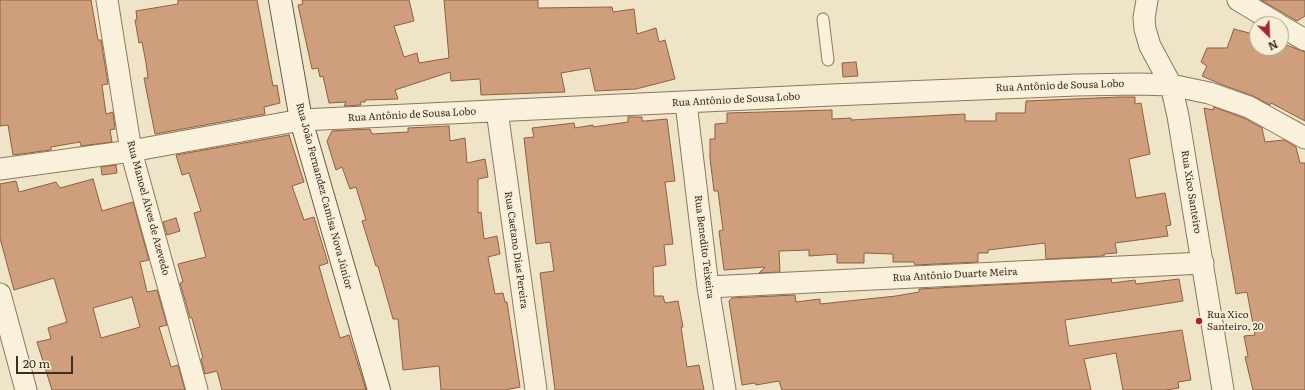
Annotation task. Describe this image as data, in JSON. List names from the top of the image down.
{
  "streets": {
    "main road": ["Rua João Fernandez Camisa Nova Júnior"],
    "street": [
      "Rua Antônio de Sousa Lobo",
      "Rua Xico Santeiro",
      "Rua Manoel Alves de Azevedo",
      "Rua Benedito Teixeira",
      "Rua Caetano Dias Pereira",
      "Rua Antônio Duarte Meira"
    ]
  },
  "crossings": [
    ["Rua Antônio de Sousa Lobo", "Rua Xico Santeiro"],
    ["Rua Antônio de Sousa Lobo", "Rua João Fernandez Camisa Nova Júnior"],
    ["Rua Antônio de Sousa Lobo", "Rua Manoel Alves de Azevedo"],
    ["Rua Antônio de Sousa Lobo", "Rua Benedito Teixeira"],
    ["Rua Antônio de Sousa Lobo", "Rua Caetano Dias Pereira"],
    ["Rua Xico Santeiro", "Rua Antônio Duarte Meira"],
    ["Rua Benedito Teixeira", "Rua Antônio Duarte Meira"]
  ],
  "places": ["Rua Xico Santeiro, 20"],
  "scale_bar": "20 m",
  "north": "bottom right"
}
